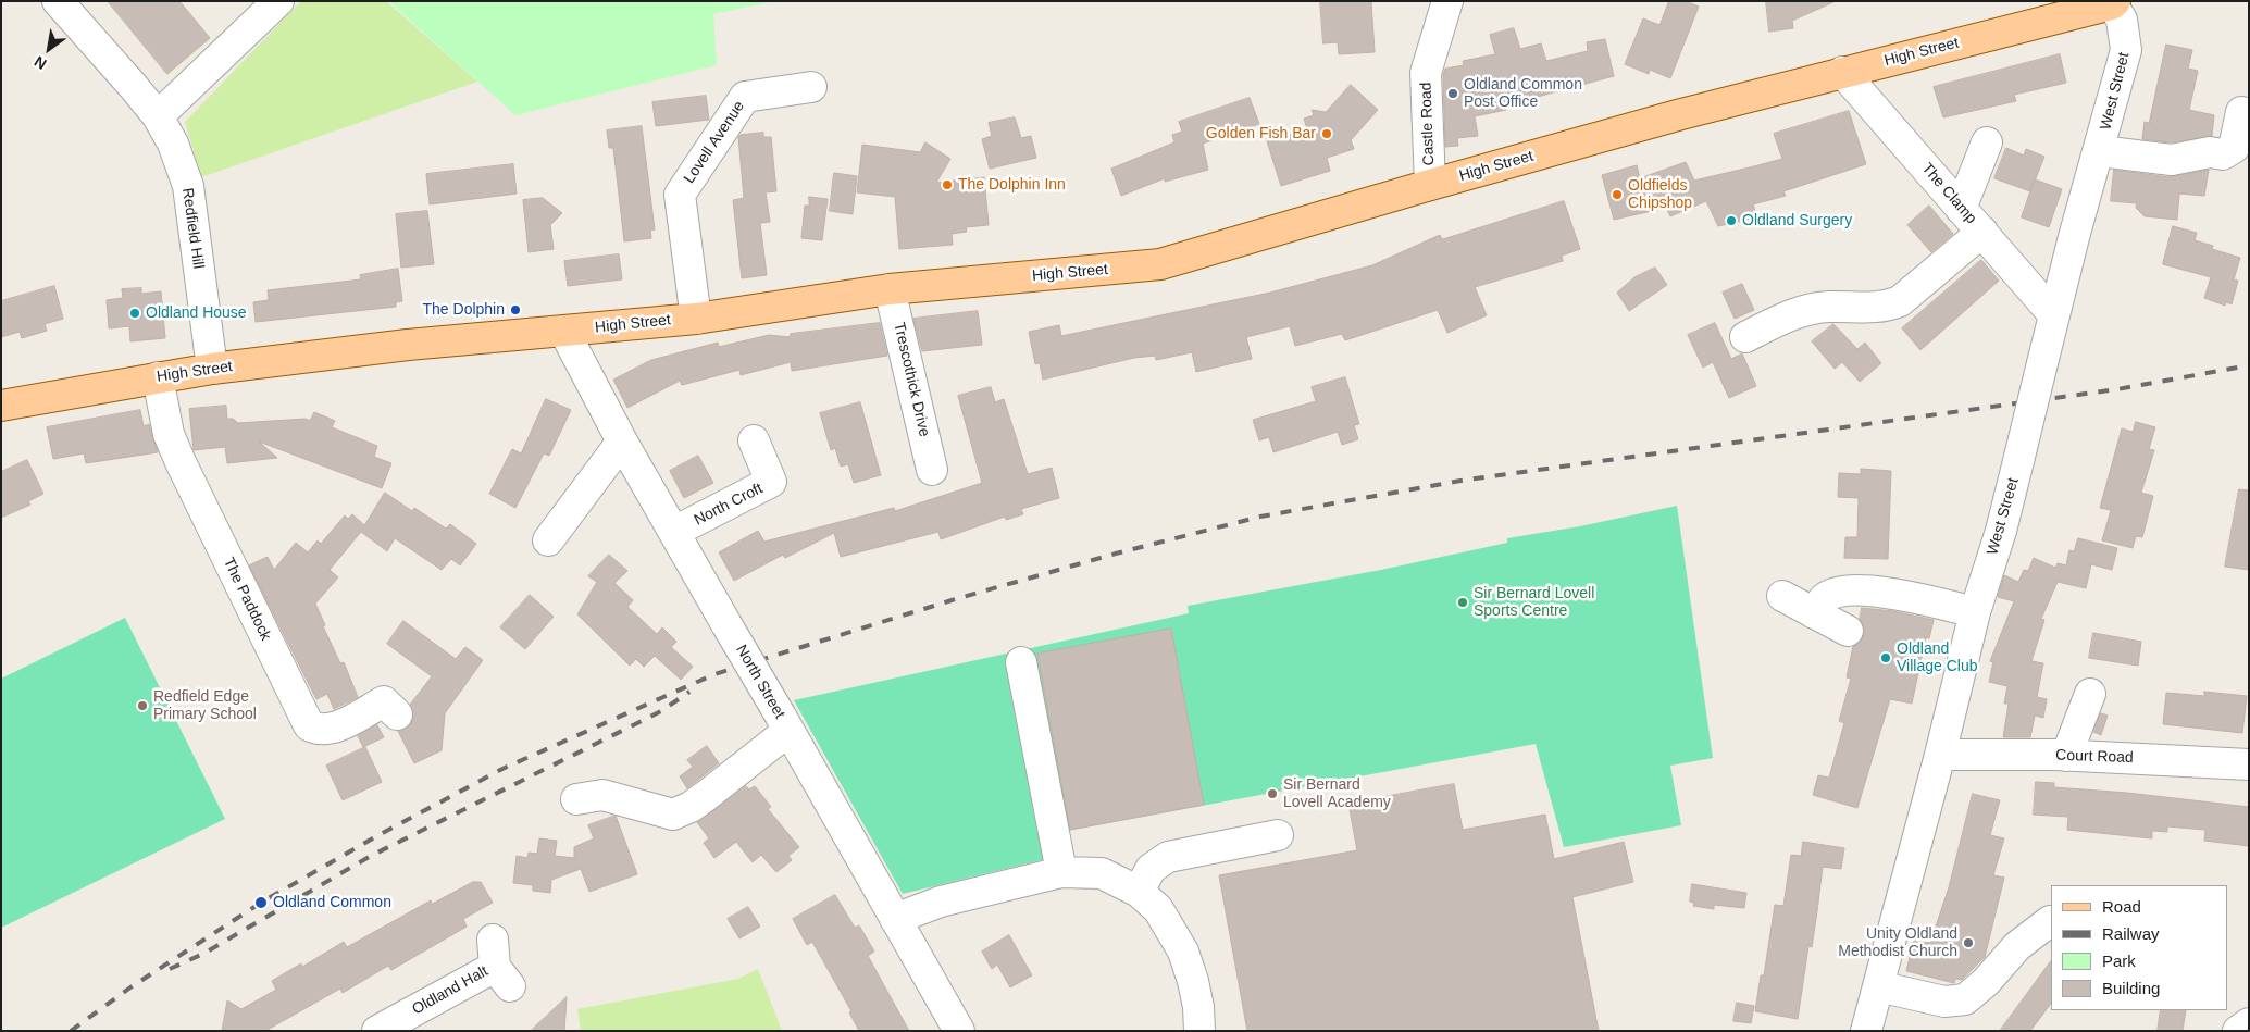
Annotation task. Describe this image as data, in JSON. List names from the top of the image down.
{
  "streets": {
    "main road": ["High Street"],
    "street": [
      "West Street",
      "Castle Road",
      "Lovell Avenue",
      "The Clamp",
      "Redfield Hill",
      "Trescothick Drive",
      "North Croft",
      "The Paddock",
      "North Street",
      "Court Road",
      "Oldland Halt"
    ]
  },
  "crossings": [
    ["High Street", "West Street"],
    ["High Street", "Castle Road"],
    ["High Street", "Lovell Avenue"],
    ["High Street", "The Clamp"],
    ["High Street", "Redfield Hill"],
    ["High Street", "Trescothick Drive"],
    ["High Street", "The Paddock"],
    ["High Street", "North Street"],
    ["West Street", "The Clamp"],
    ["West Street", "Court Road"],
    ["North Croft", "North Street"]
  ],
  "places": [
    "Oldland Common Post Office",
    "Golden Fish Bar",
    "The Dolphin Inn",
    "Oldfields Chipshop",
    "Oldland Surgery",
    "The Dolphin",
    "Oldland House",
    "Sir Bernard Lovell Sports Centre",
    "Oldland Village Club",
    "Redfield Edge Primary School",
    "Sir Bernard Lovell Academy",
    "Oldland Common",
    "Unity Oldland Methodist Church"
  ],
  "legend": [
    "Road",
    "Railway",
    "Park",
    "Building"
  ],
  "north": "bottom left"
}
